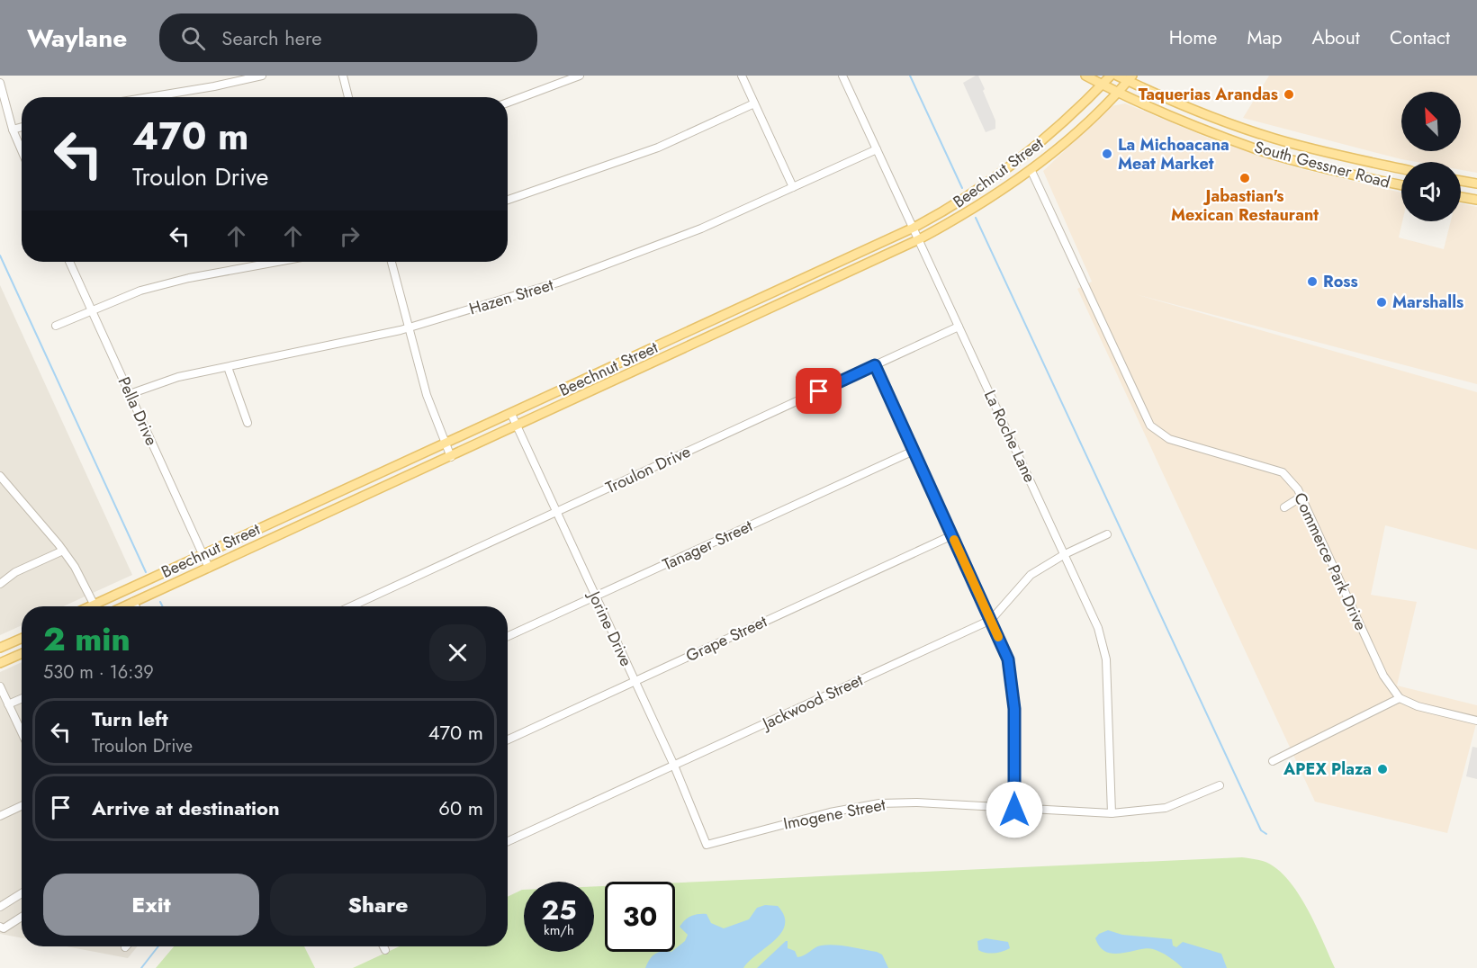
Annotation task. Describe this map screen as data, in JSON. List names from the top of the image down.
{
  "streets": {
    "main road": ["South Gessner Road", "Beechnut Street"],
    "street": [
      "Hazen Street",
      "Pella Drive",
      "La Roche Lane",
      "Troulon Drive",
      "Tanager Street",
      "Commerce Park Drive",
      "Jorine Drive",
      "Grape Street",
      "Jackwood Street",
      "Imogene Street"
    ]
  },
  "crossings": [
    ["South Gessner Road", "Beechnut Street"],
    ["Beechnut Street", "Pella Drive"],
    ["Beechnut Street", "La Roche Lane"],
    ["Beechnut Street", "Commerce Park Drive"],
    ["Beechnut Street", "Jorine Drive"],
    ["Hazen Street", "Pella Drive"],
    ["Hazen Street", "La Roche Lane"],
    ["La Roche Lane", "Troulon Drive"],
    ["La Roche Lane", "Jackwood Street"],
    ["La Roche Lane", "Imogene Street"],
    ["Troulon Drive", "Jorine Drive"],
    ["Tanager Street", "Jorine Drive"],
    ["Jorine Drive", "Grape Street"],
    ["Jorine Drive", "Jackwood Street"],
    ["Jorine Drive", "Imogene Street"]
  ],
  "places": [
    "Taquerias Arandas",
    "La Michoacana Meat Market",
    "Jabastian's Mexican Restaurant",
    "Ross",
    "Marshalls",
    "APEX Plaza"
  ],
  "north": "top left",
  "page": {
    "header": "Waylane",
    "search": "Search here",
    "nav": [
      "Home",
      "Map",
      "About",
      "Contact"
    ],
    "turn": ["470 m", "Troulon Drive"],
    "heading": ["2 min", "530 m · 16:39"],
    "list": [
      {
        "name": "Turn left",
        "note": "Troulon Drive",
        "value": "470 m"
      },
      {
        "name": "Arrive at destination",
        "value": "60 m"
      }
    ],
    "buttons": ["Exit", "Share"],
    "speed": "25 km/h",
    "limit": "30"
  }
}
